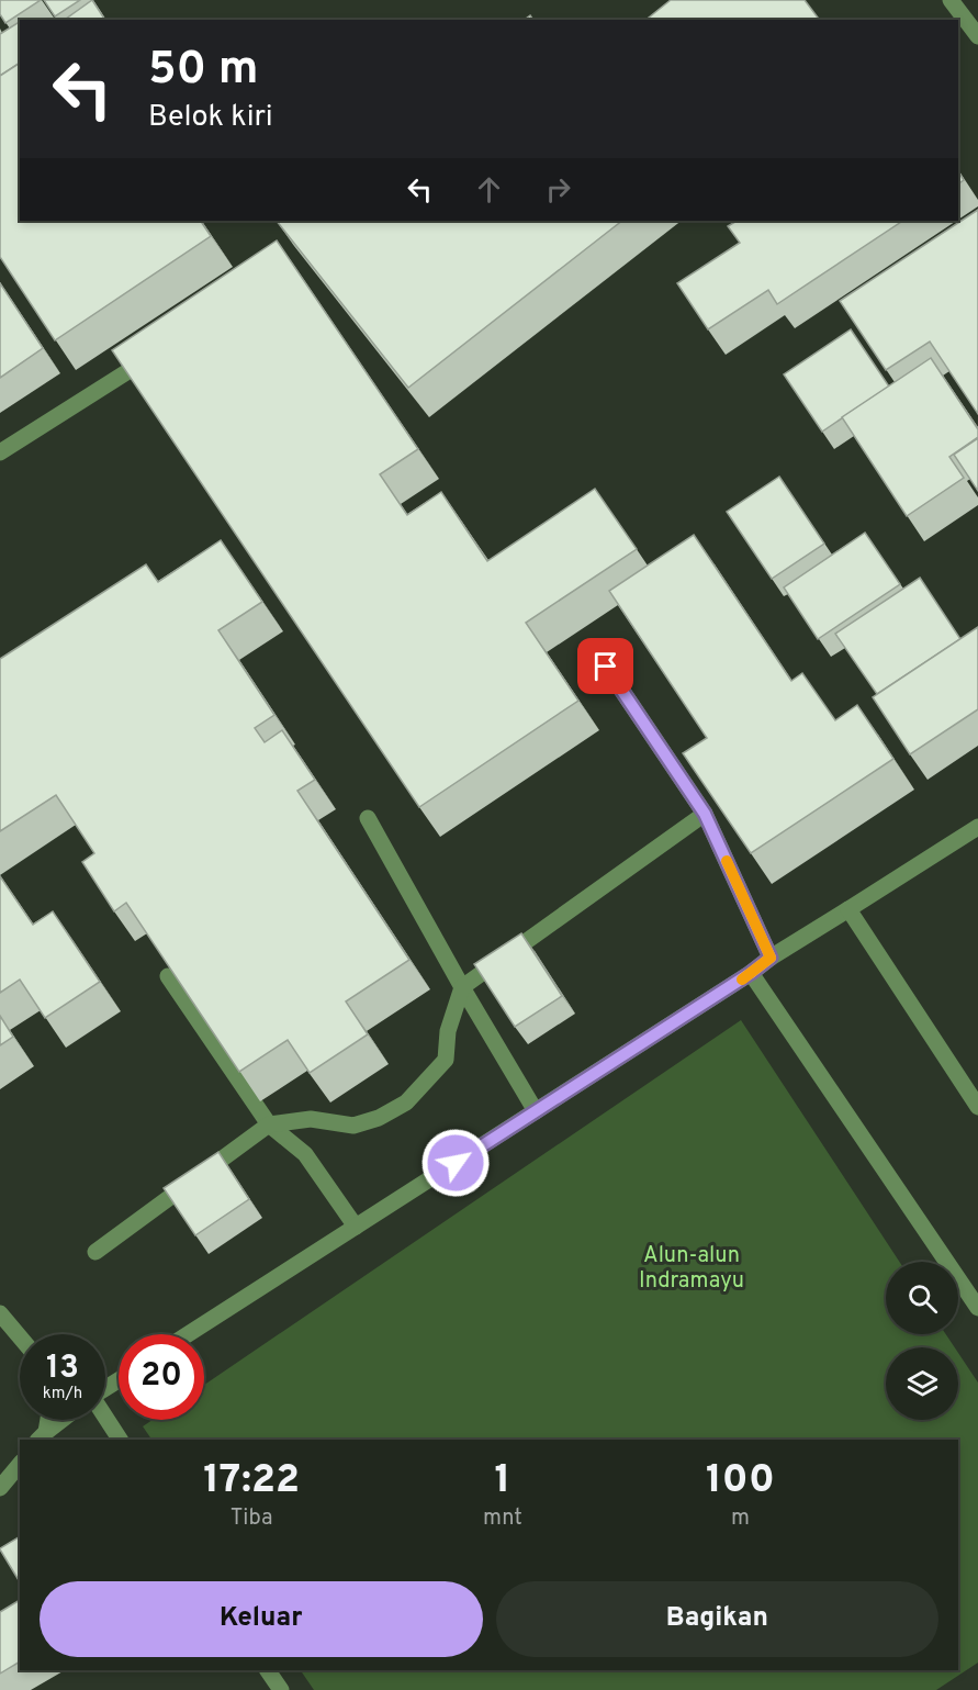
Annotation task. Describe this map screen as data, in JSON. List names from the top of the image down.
{
  "parks": ["Alun-alun Indramayu"],
  "page": {
    "turn": ["50 m", "Belok kiri"],
    "speed": "13 km/h",
    "limit": "20",
    "eta": [
      "17:22",
      "Tiba",
      "1",
      "mnt",
      "100",
      "m"
    ],
    "buttons": ["Keluar", "Bagikan"]
  }
}
